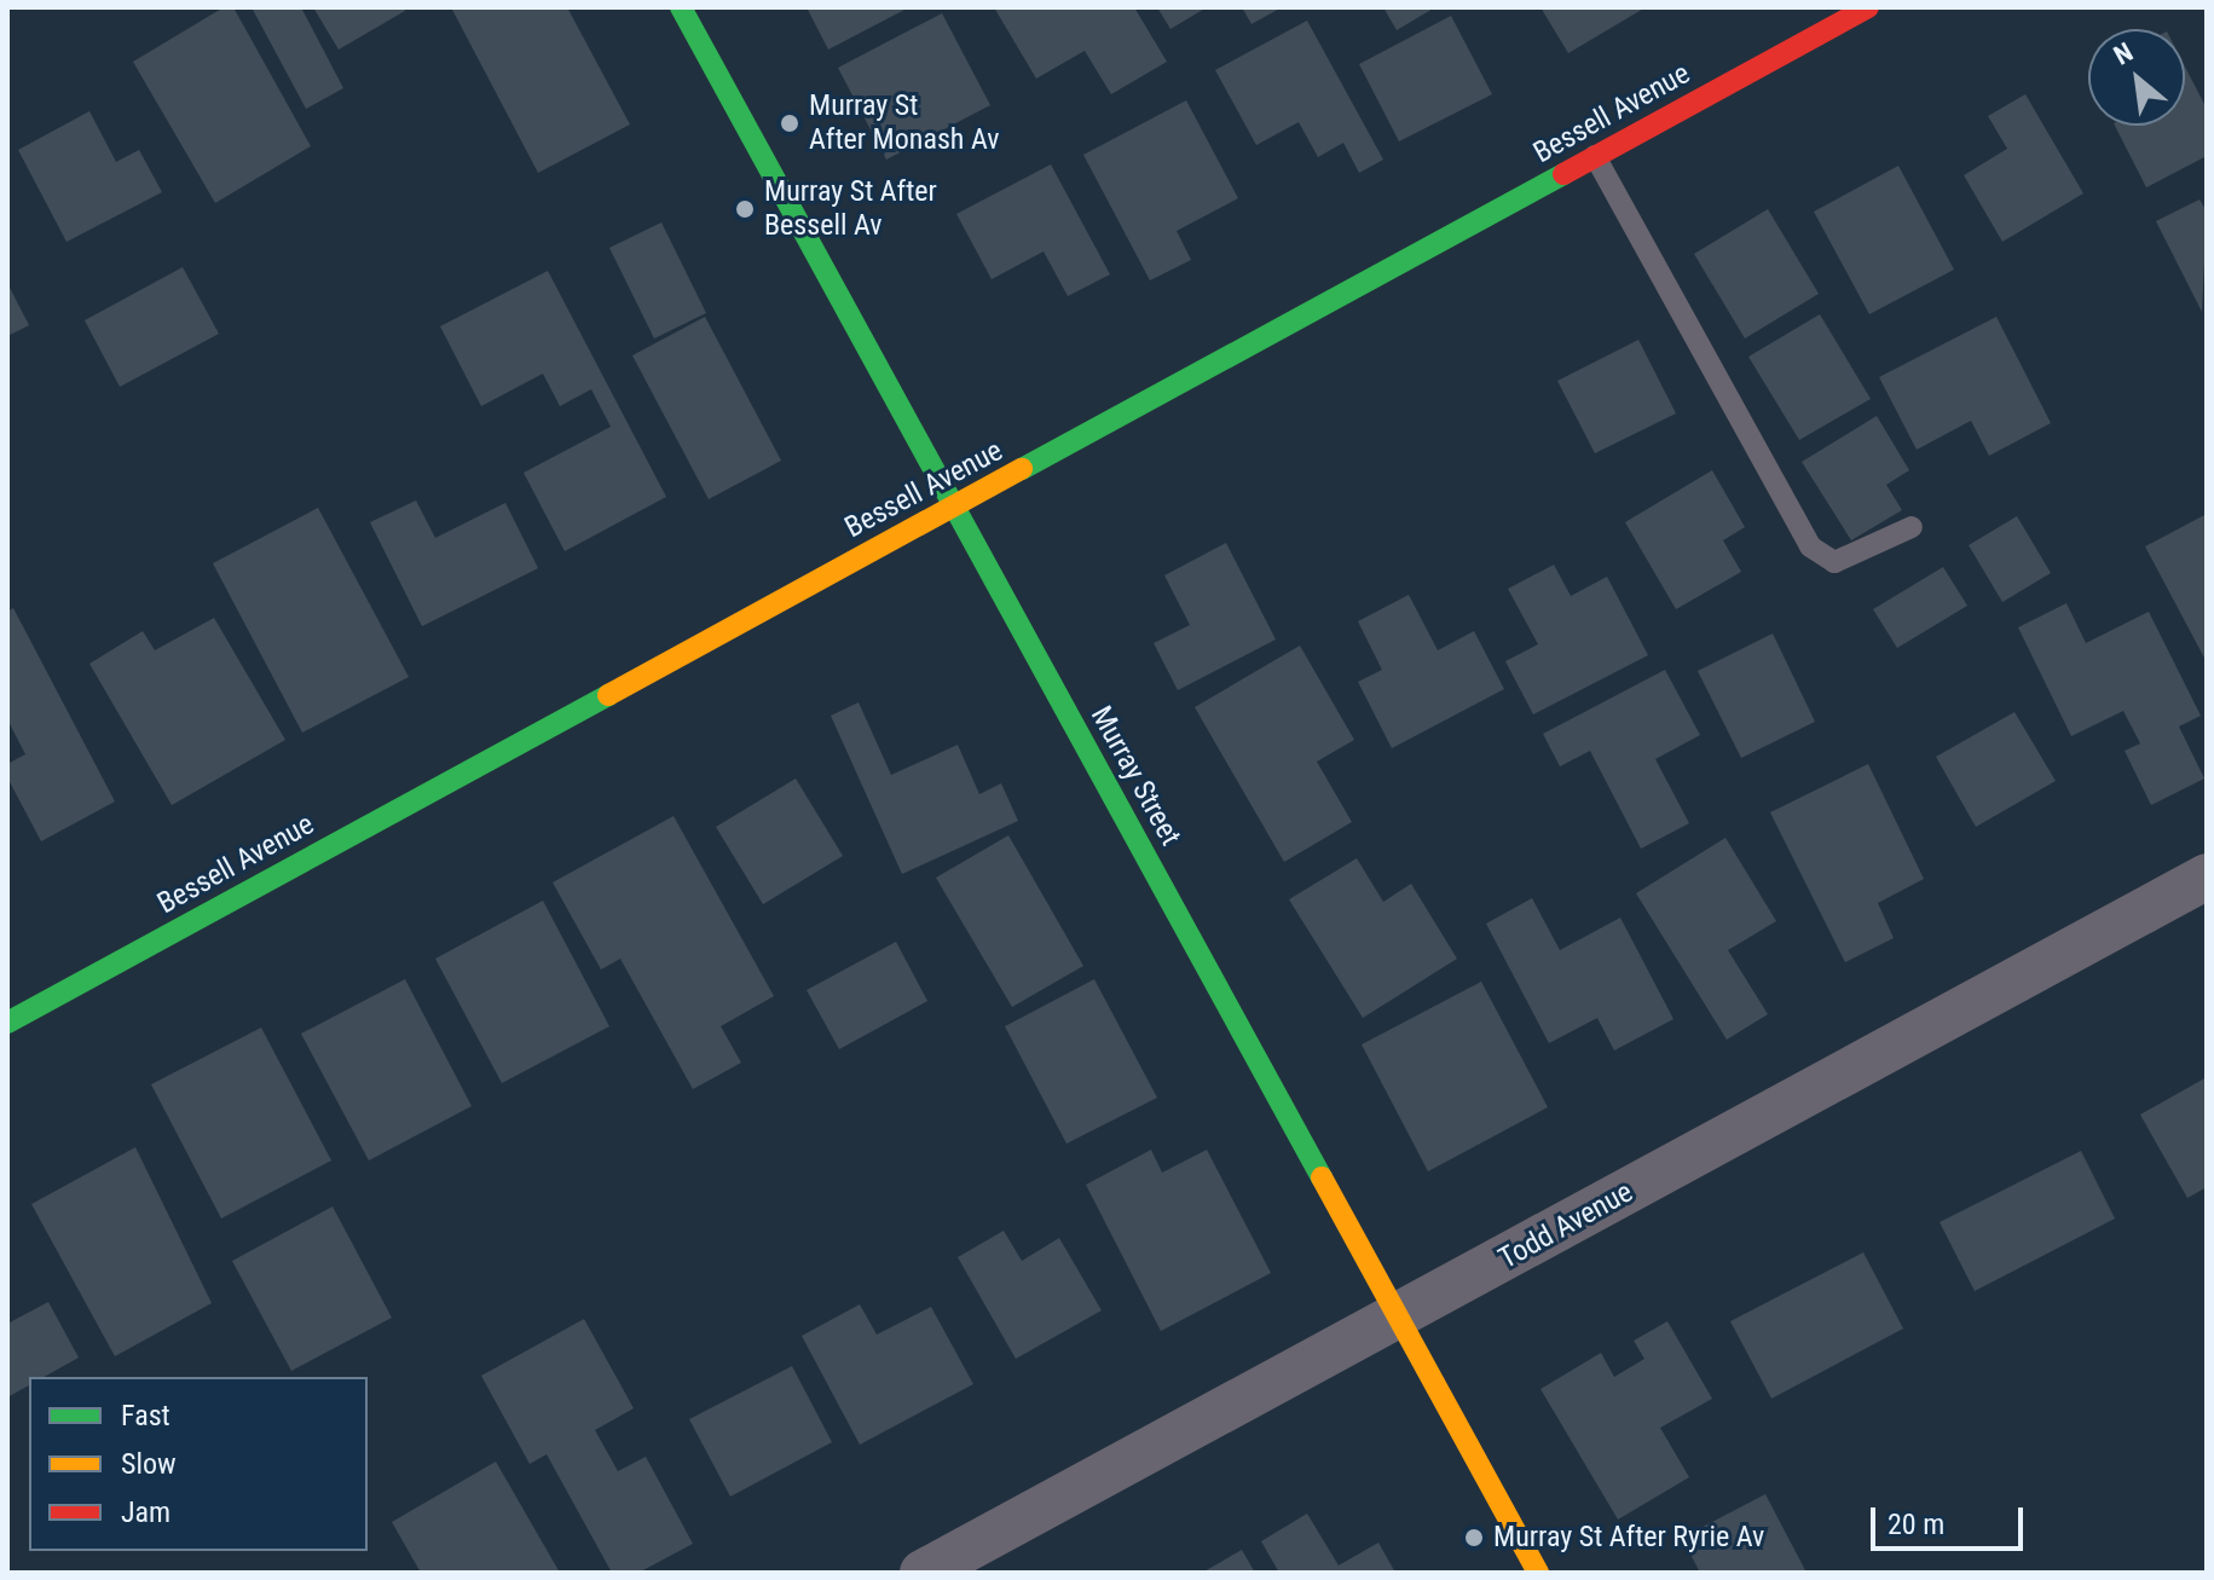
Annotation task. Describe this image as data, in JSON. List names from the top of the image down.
{
  "streets": {
    "street": ["Bessell Avenue", "Murray Street", "Todd Avenue"]
  },
  "crossings": [
    ["Bessell Avenue", "Murray Street"],
    ["Murray Street", "Todd Avenue"]
  ],
  "places": ["Murray St After Monash Av", "Murray St After Bessell Av", "Murray St After Ryrie Av"],
  "legend": ["Fast", "Slow", "Jam"],
  "scale_bar": "20 m",
  "north": "top left"
}
